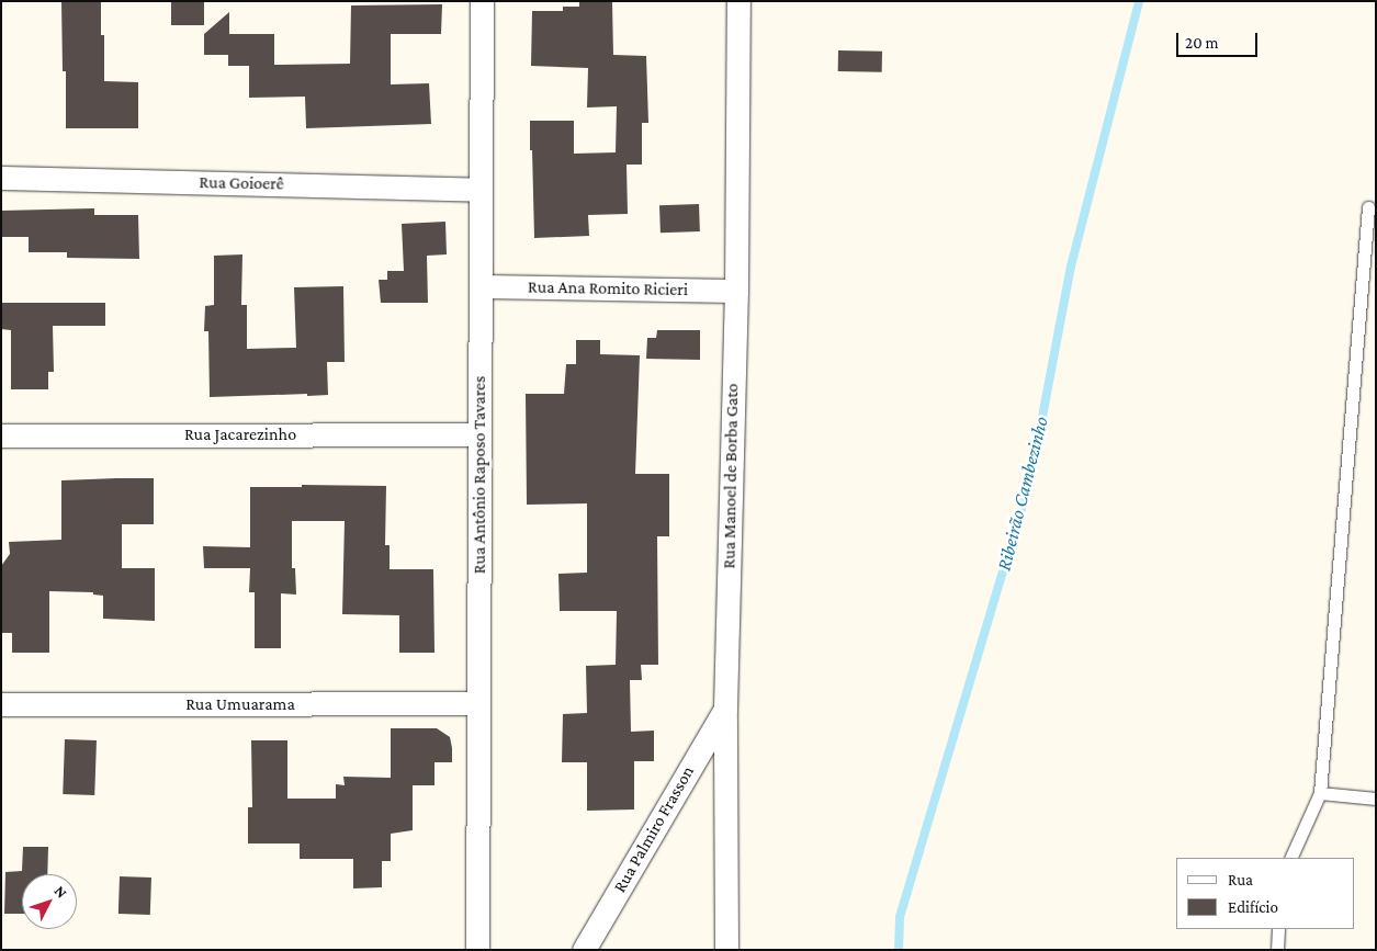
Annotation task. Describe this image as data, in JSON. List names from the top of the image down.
{
  "streets": {
    "street": [
      "Rua Goioerê",
      "Rua Ana Romito Ricieri",
      "Rua Jacarezinho",
      "Rua Antônio Raposo Tavares",
      "Rua Manoel de Borba Gato",
      "Rua Umuarama",
      "Rua Palmiro Frasson"
    ]
  },
  "crossings": [
    ["Rua Goioerê", "Rua Antônio Raposo Tavares"],
    ["Rua Ana Romito Ricieri", "Rua Antônio Raposo Tavares"],
    ["Rua Ana Romito Ricieri", "Rua Manoel de Borba Gato"],
    ["Rua Jacarezinho", "Rua Antônio Raposo Tavares"],
    ["Rua Antônio Raposo Tavares", "Rua Umuarama"],
    ["Rua Manoel de Borba Gato", "Rua Palmiro Frasson"]
  ],
  "water": ["Ribeirão Cambezinho"],
  "legend": ["Rua", "Edifício"],
  "scale_bar": "20 m",
  "north": "top right"
}
